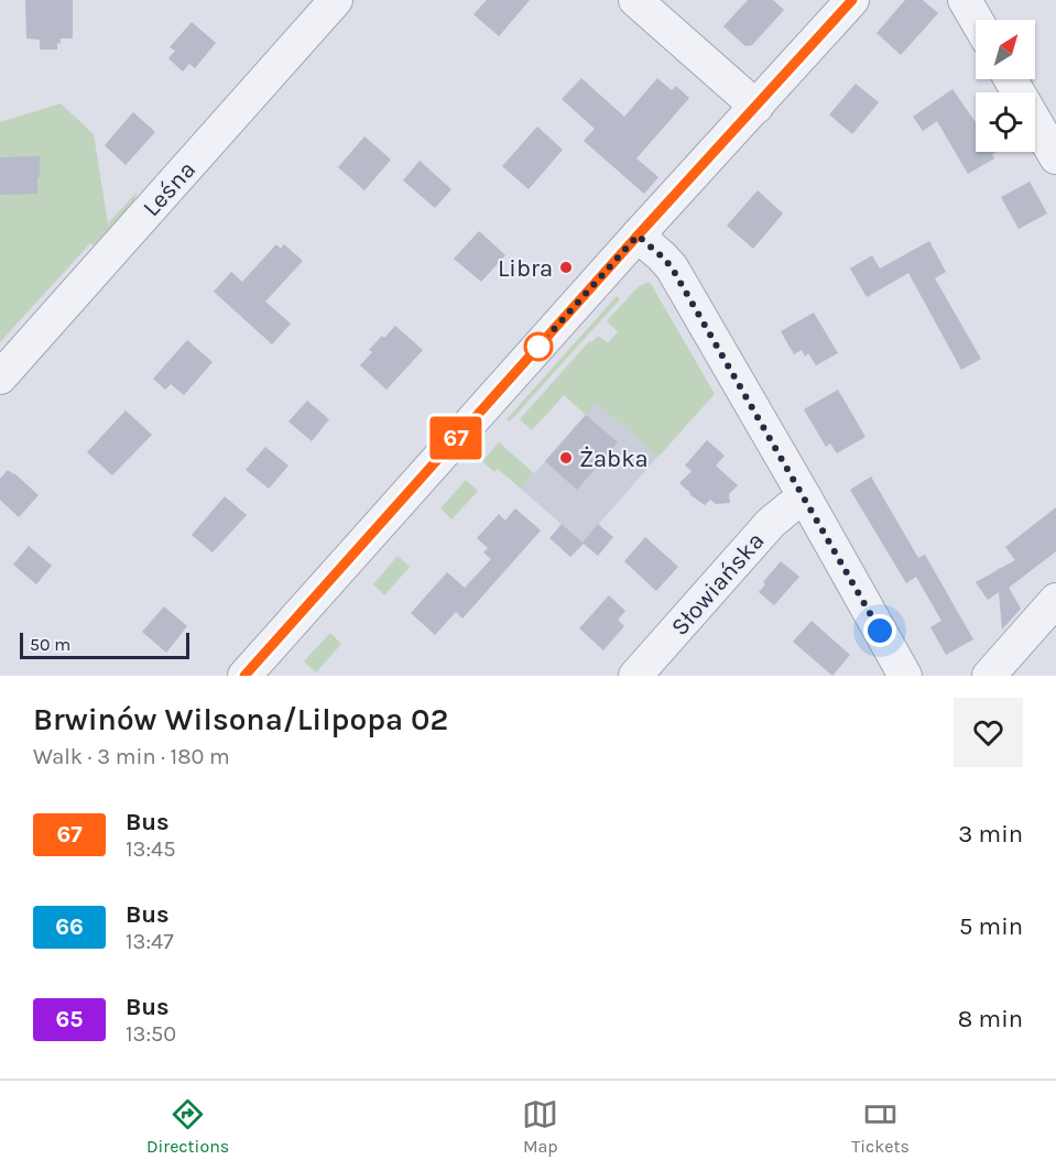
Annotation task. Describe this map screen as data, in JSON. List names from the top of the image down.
{
  "streets": {
    "street": ["Leśna", "Słowiańska"]
  },
  "places": ["Libra", "Żabka"],
  "lines": ["bus line 67"],
  "scale_bar": "50 m",
  "north": "top right",
  "page": {
    "on_map": "67",
    "scale": "50 m",
    "heading": ["Brwinów Wilsona/Lilpopa 02", "Walk · 3 min · 180 m"],
    "list": [
      {
        "mark": "67",
        "name": "Bus",
        "note": "13:45",
        "value": "3 min"
      },
      {
        "mark": "66",
        "name": "Bus",
        "note": "13:47",
        "value": "5 min"
      },
      {
        "mark": "65",
        "name": "Bus",
        "note": "13:50",
        "value": "8 min"
      }
    ],
    "tabs": ["Directions", "Map", "Tickets"]
  }
}
